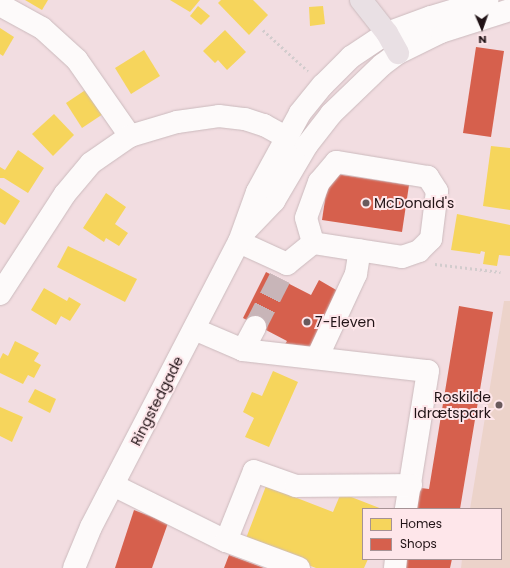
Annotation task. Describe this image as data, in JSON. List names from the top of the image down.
{
  "streets": {
    "street": ["Ringstedgade"]
  },
  "places": ["McDonald's", "7-Eleven", "Roskilde Idrætspark"],
  "legend": ["Homes", "Shops"],
  "north": "bottom"
}
